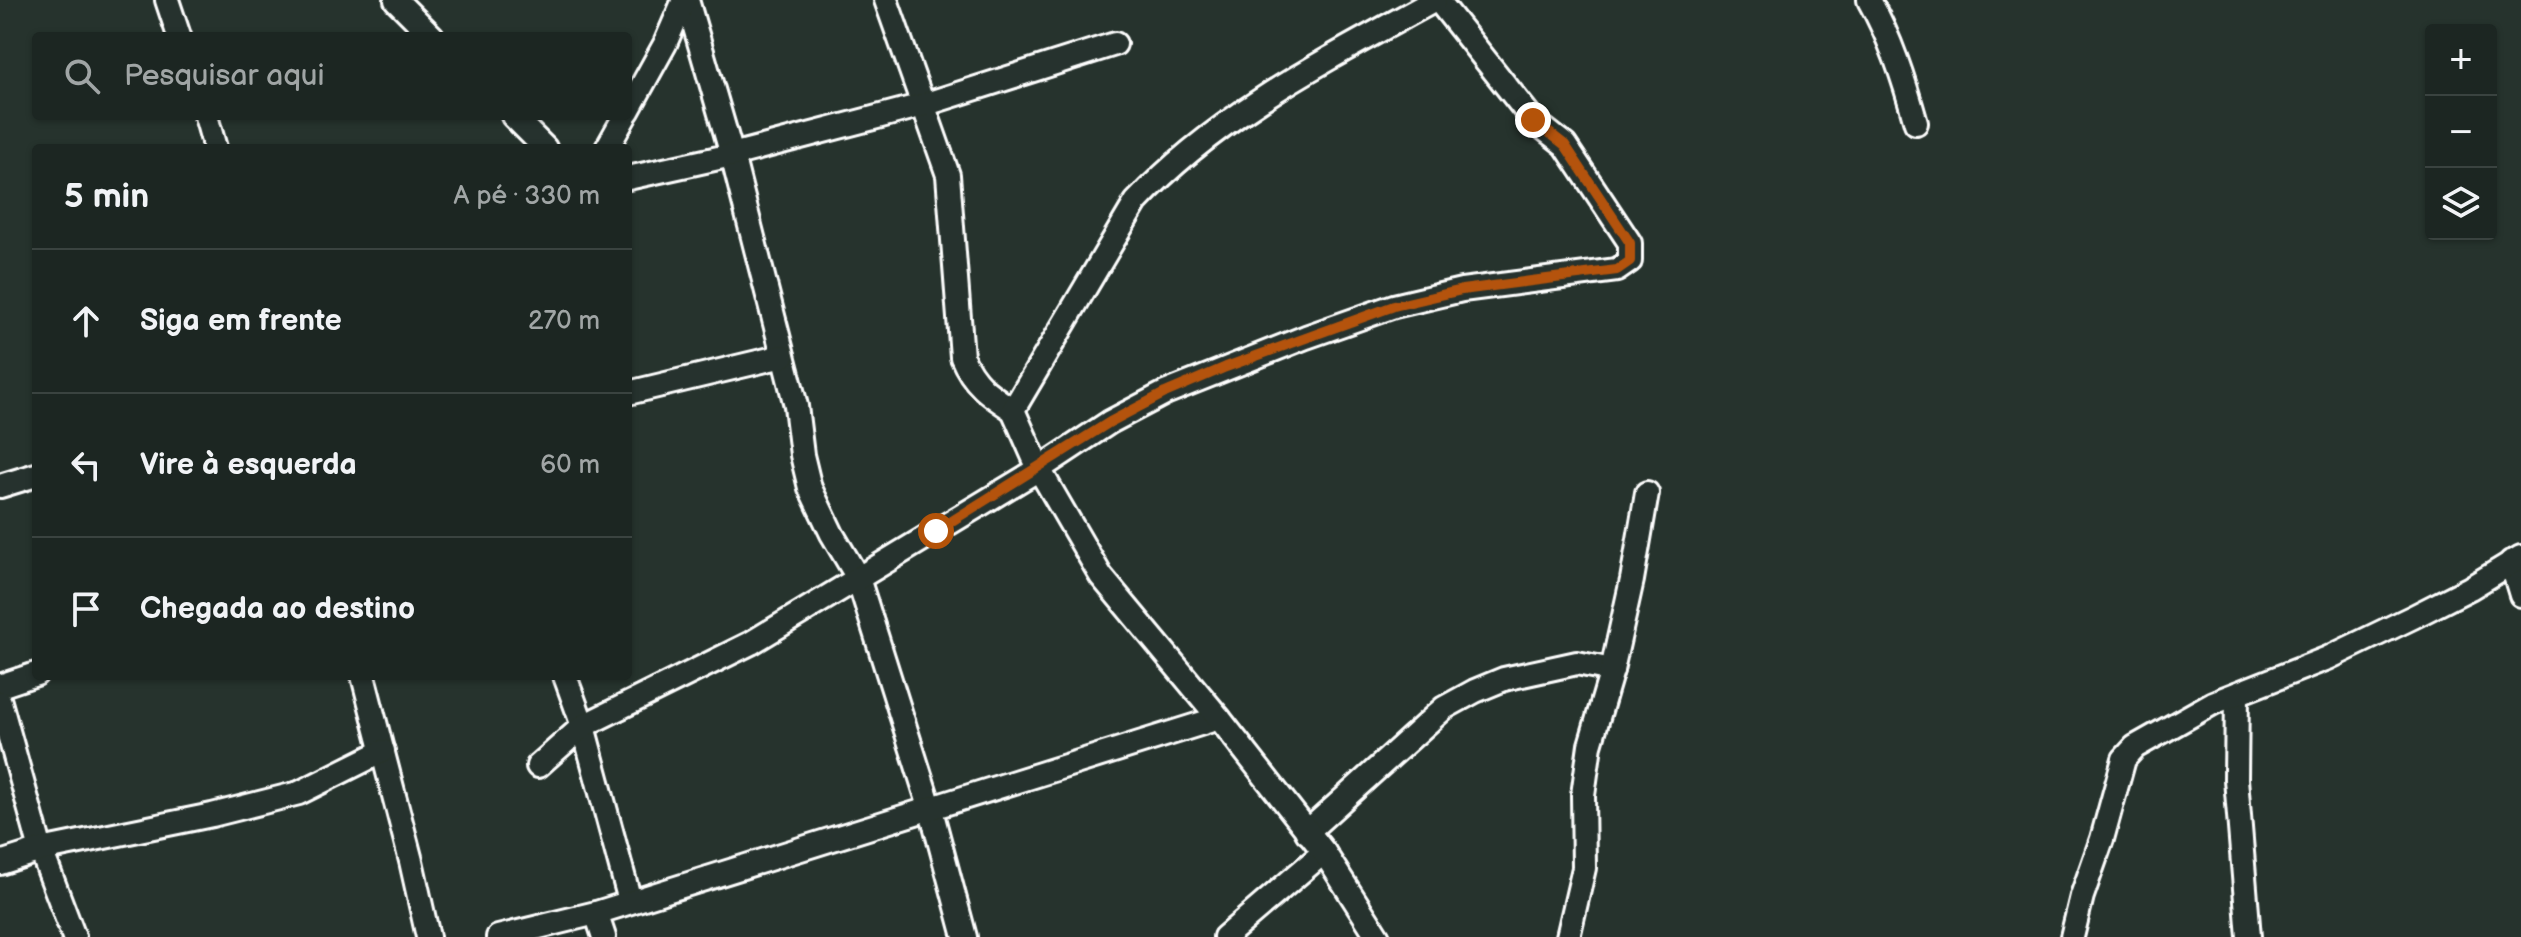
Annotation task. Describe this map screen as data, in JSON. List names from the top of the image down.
{
  "page": {
    "map_buttons": ["+", "−"],
    "search": "Pesquisar aqui",
    "heading": ["5 min", "A pé · 330 m"],
    "list": [
      ["Siga em frente", "270 m"],
      ["Vire à esquerda", "60 m"],
      "Chegada ao destino"
    ]
  }
}
